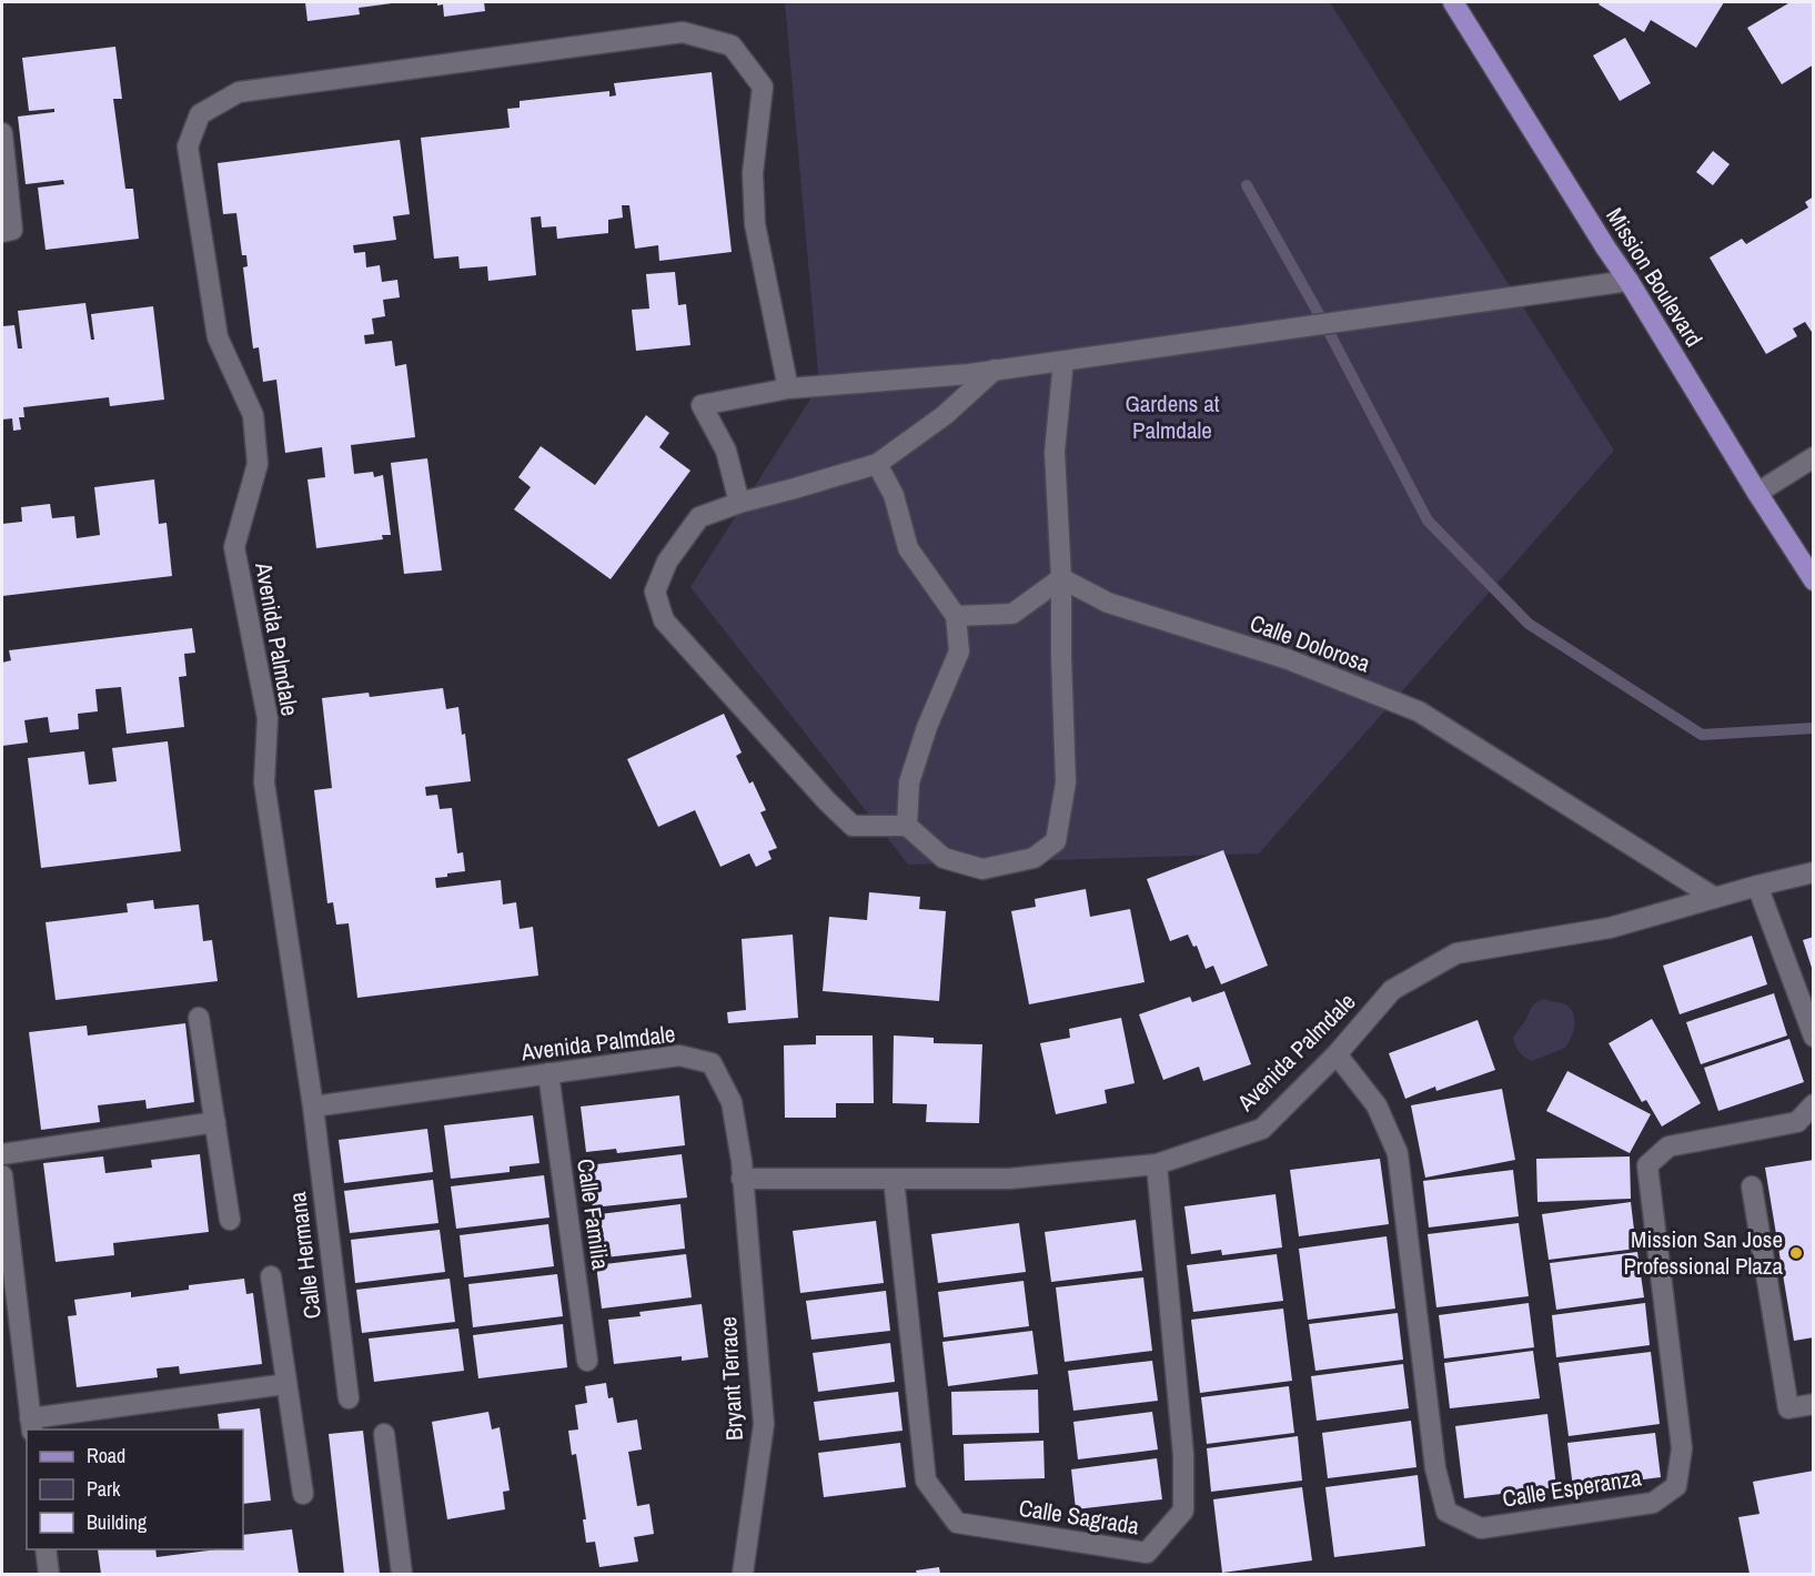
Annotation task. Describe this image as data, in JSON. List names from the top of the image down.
{
  "streets": {
    "main road": ["Mission Boulevard"],
    "street": [
      "Avenida Palmdale",
      "Calle Dolorosa",
      "Calle Familia",
      "Calle Hermana",
      "Bryant Terrace",
      "Calle Esperanza",
      "Calle Sagrada"
    ]
  },
  "crossings": [
    ["Avenida Palmdale", "Calle Dolorosa"],
    ["Avenida Palmdale", "Calle Familia"],
    ["Avenida Palmdale", "Calle Hermana"],
    ["Avenida Palmdale", "Bryant Terrace"],
    ["Avenida Palmdale", "Calle Esperanza"],
    ["Avenida Palmdale", "Calle Sagrada"]
  ],
  "parks": ["Gardens at Palmdale"],
  "places": ["Mission San Jose Professional Plaza"],
  "legend": ["Road", "Park", "Building"]
}
